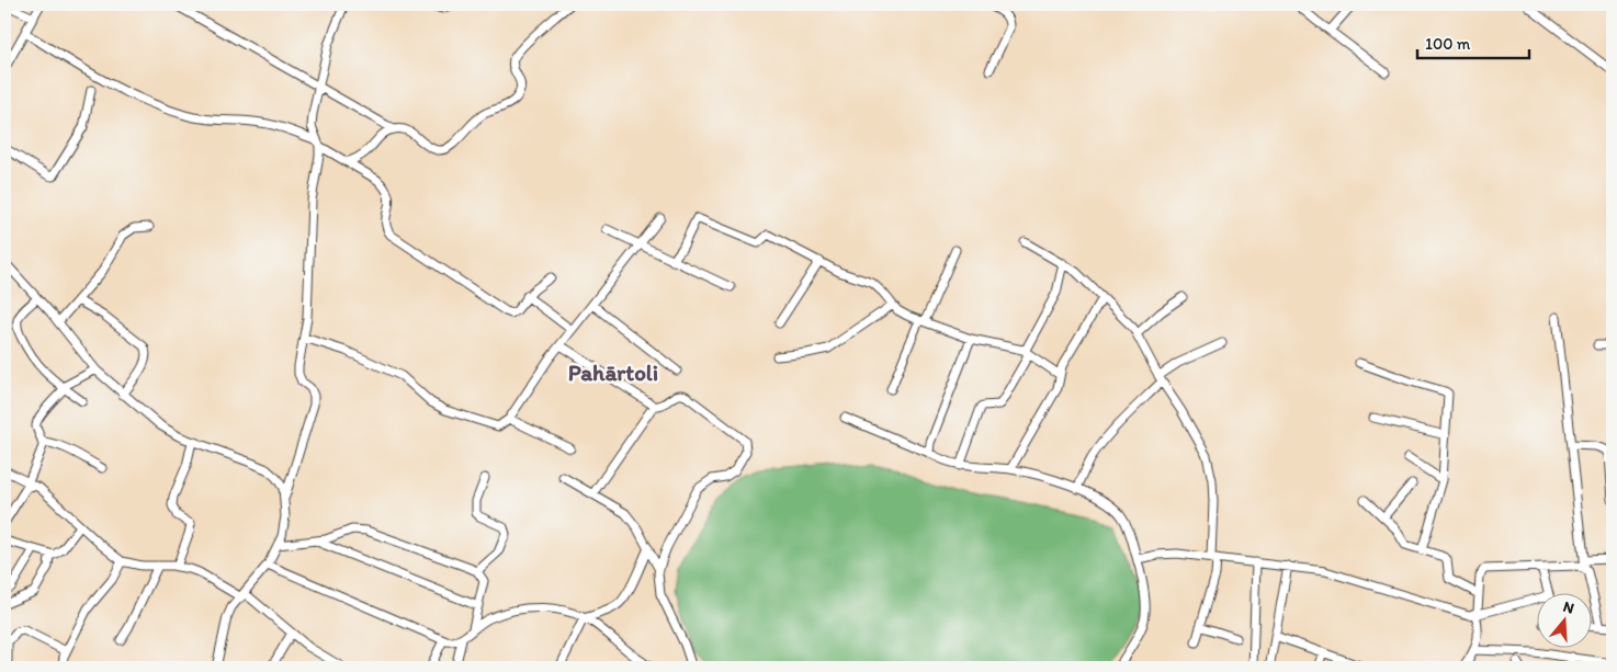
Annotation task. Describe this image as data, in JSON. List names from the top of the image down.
{
  "districts": ["Pahārtoli"],
  "scale_bar": "100 m",
  "north": "top"
}
